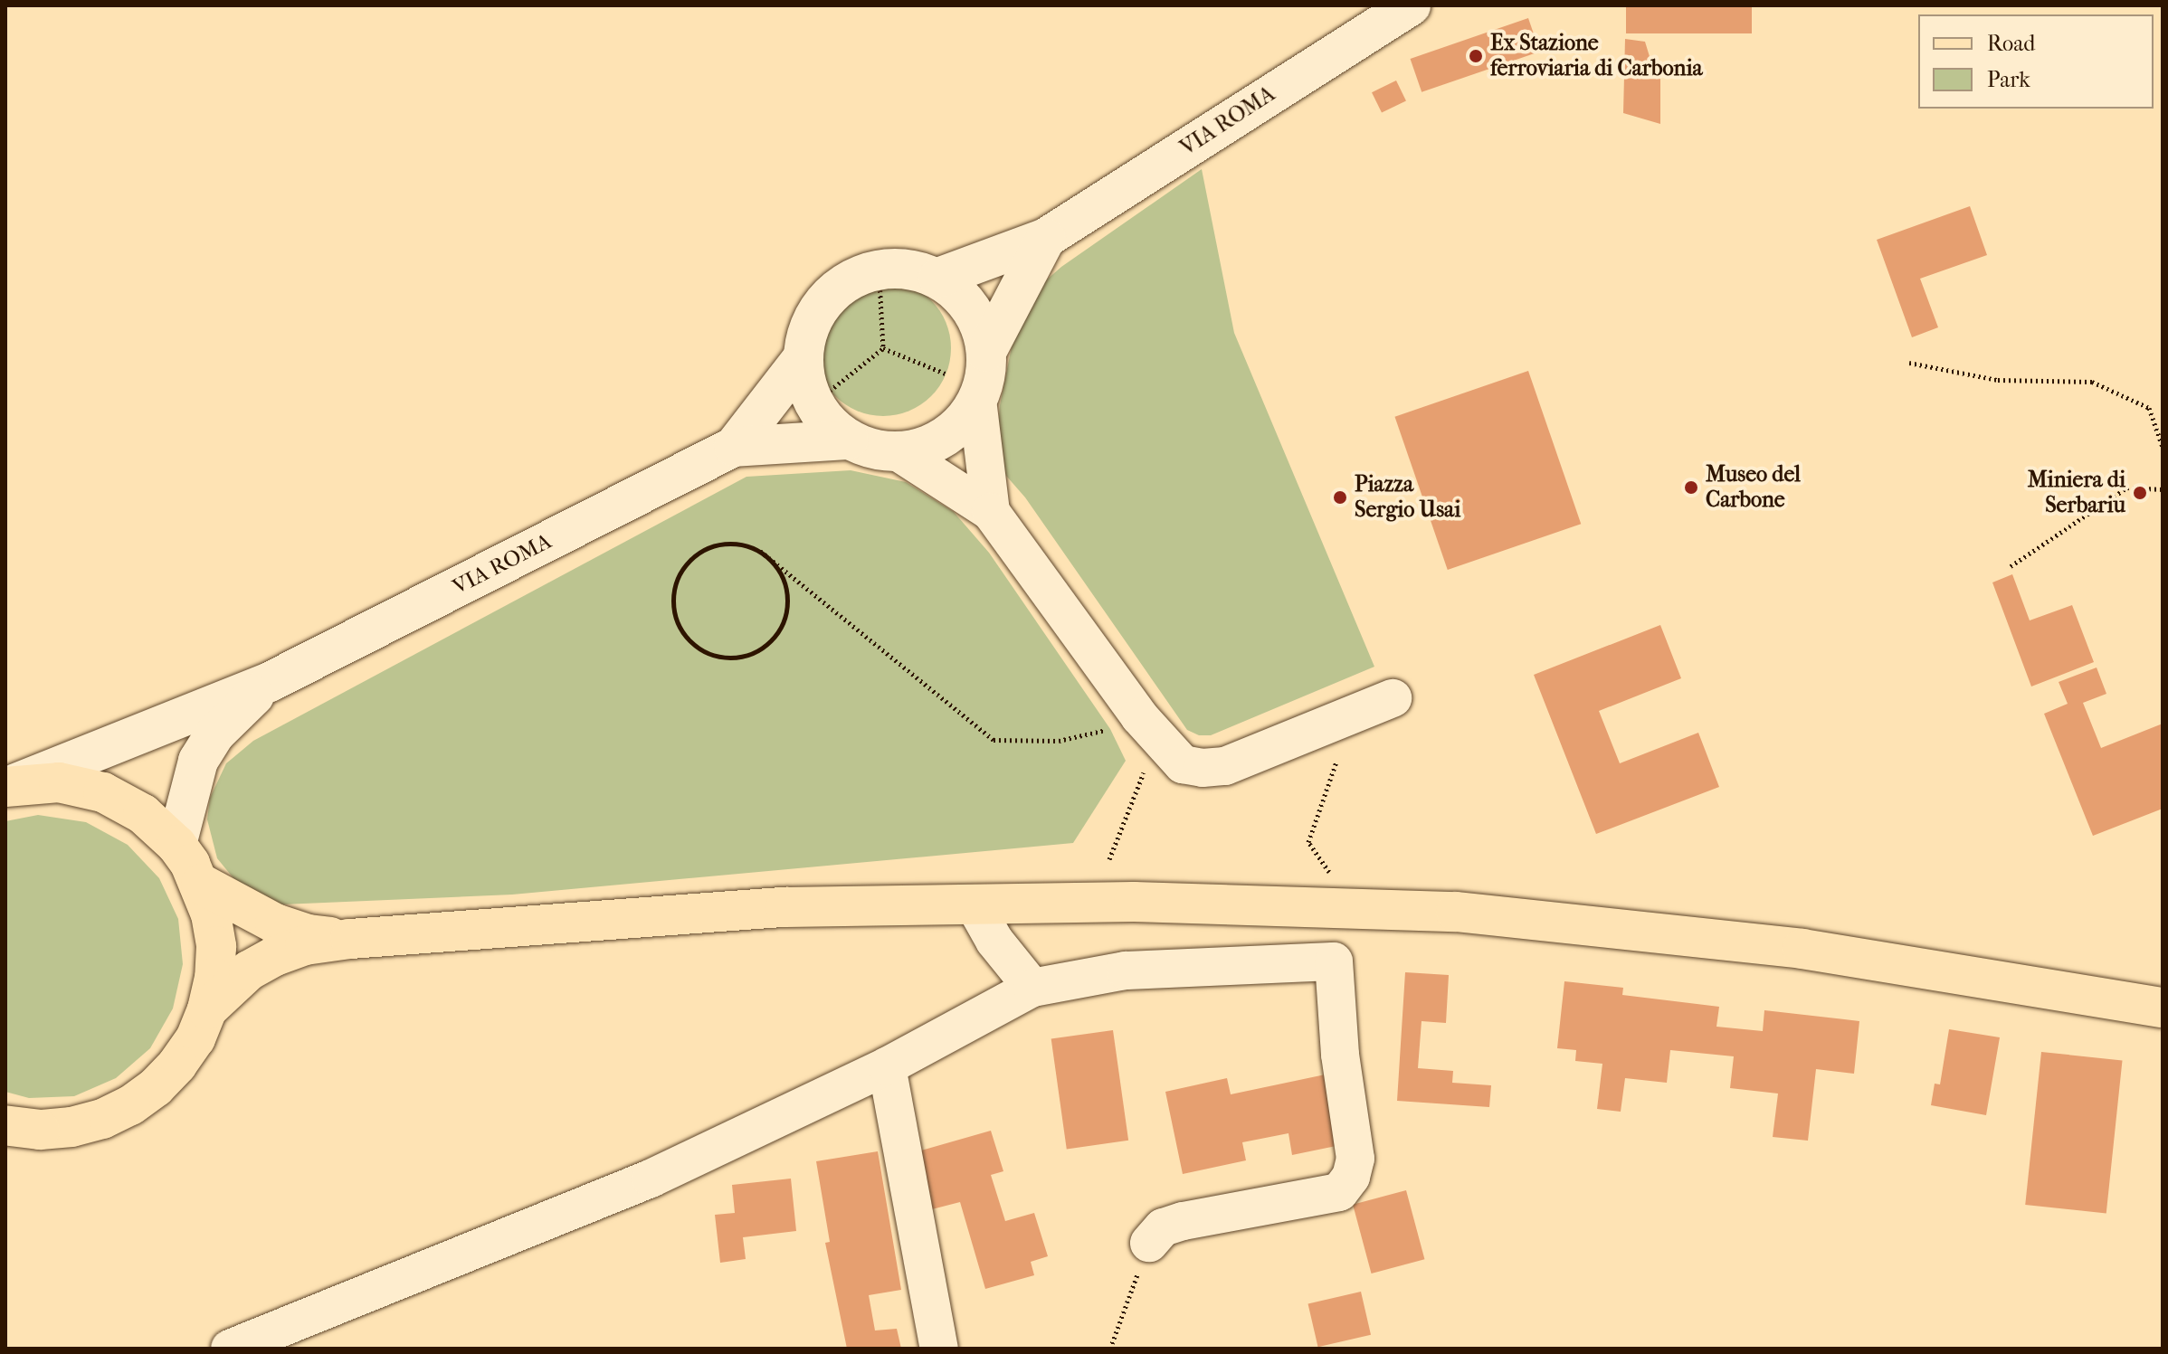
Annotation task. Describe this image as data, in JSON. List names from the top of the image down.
{
  "streets": {
    "main road": ["VIA ROMA"]
  },
  "places": [
    "Ex Stazione ferroviaria di Carbonia",
    "Museo del Carbone",
    "Miniera di Serbariu",
    "Piazza Sergio Usai"
  ],
  "legend": ["Road", "Park"]
}
